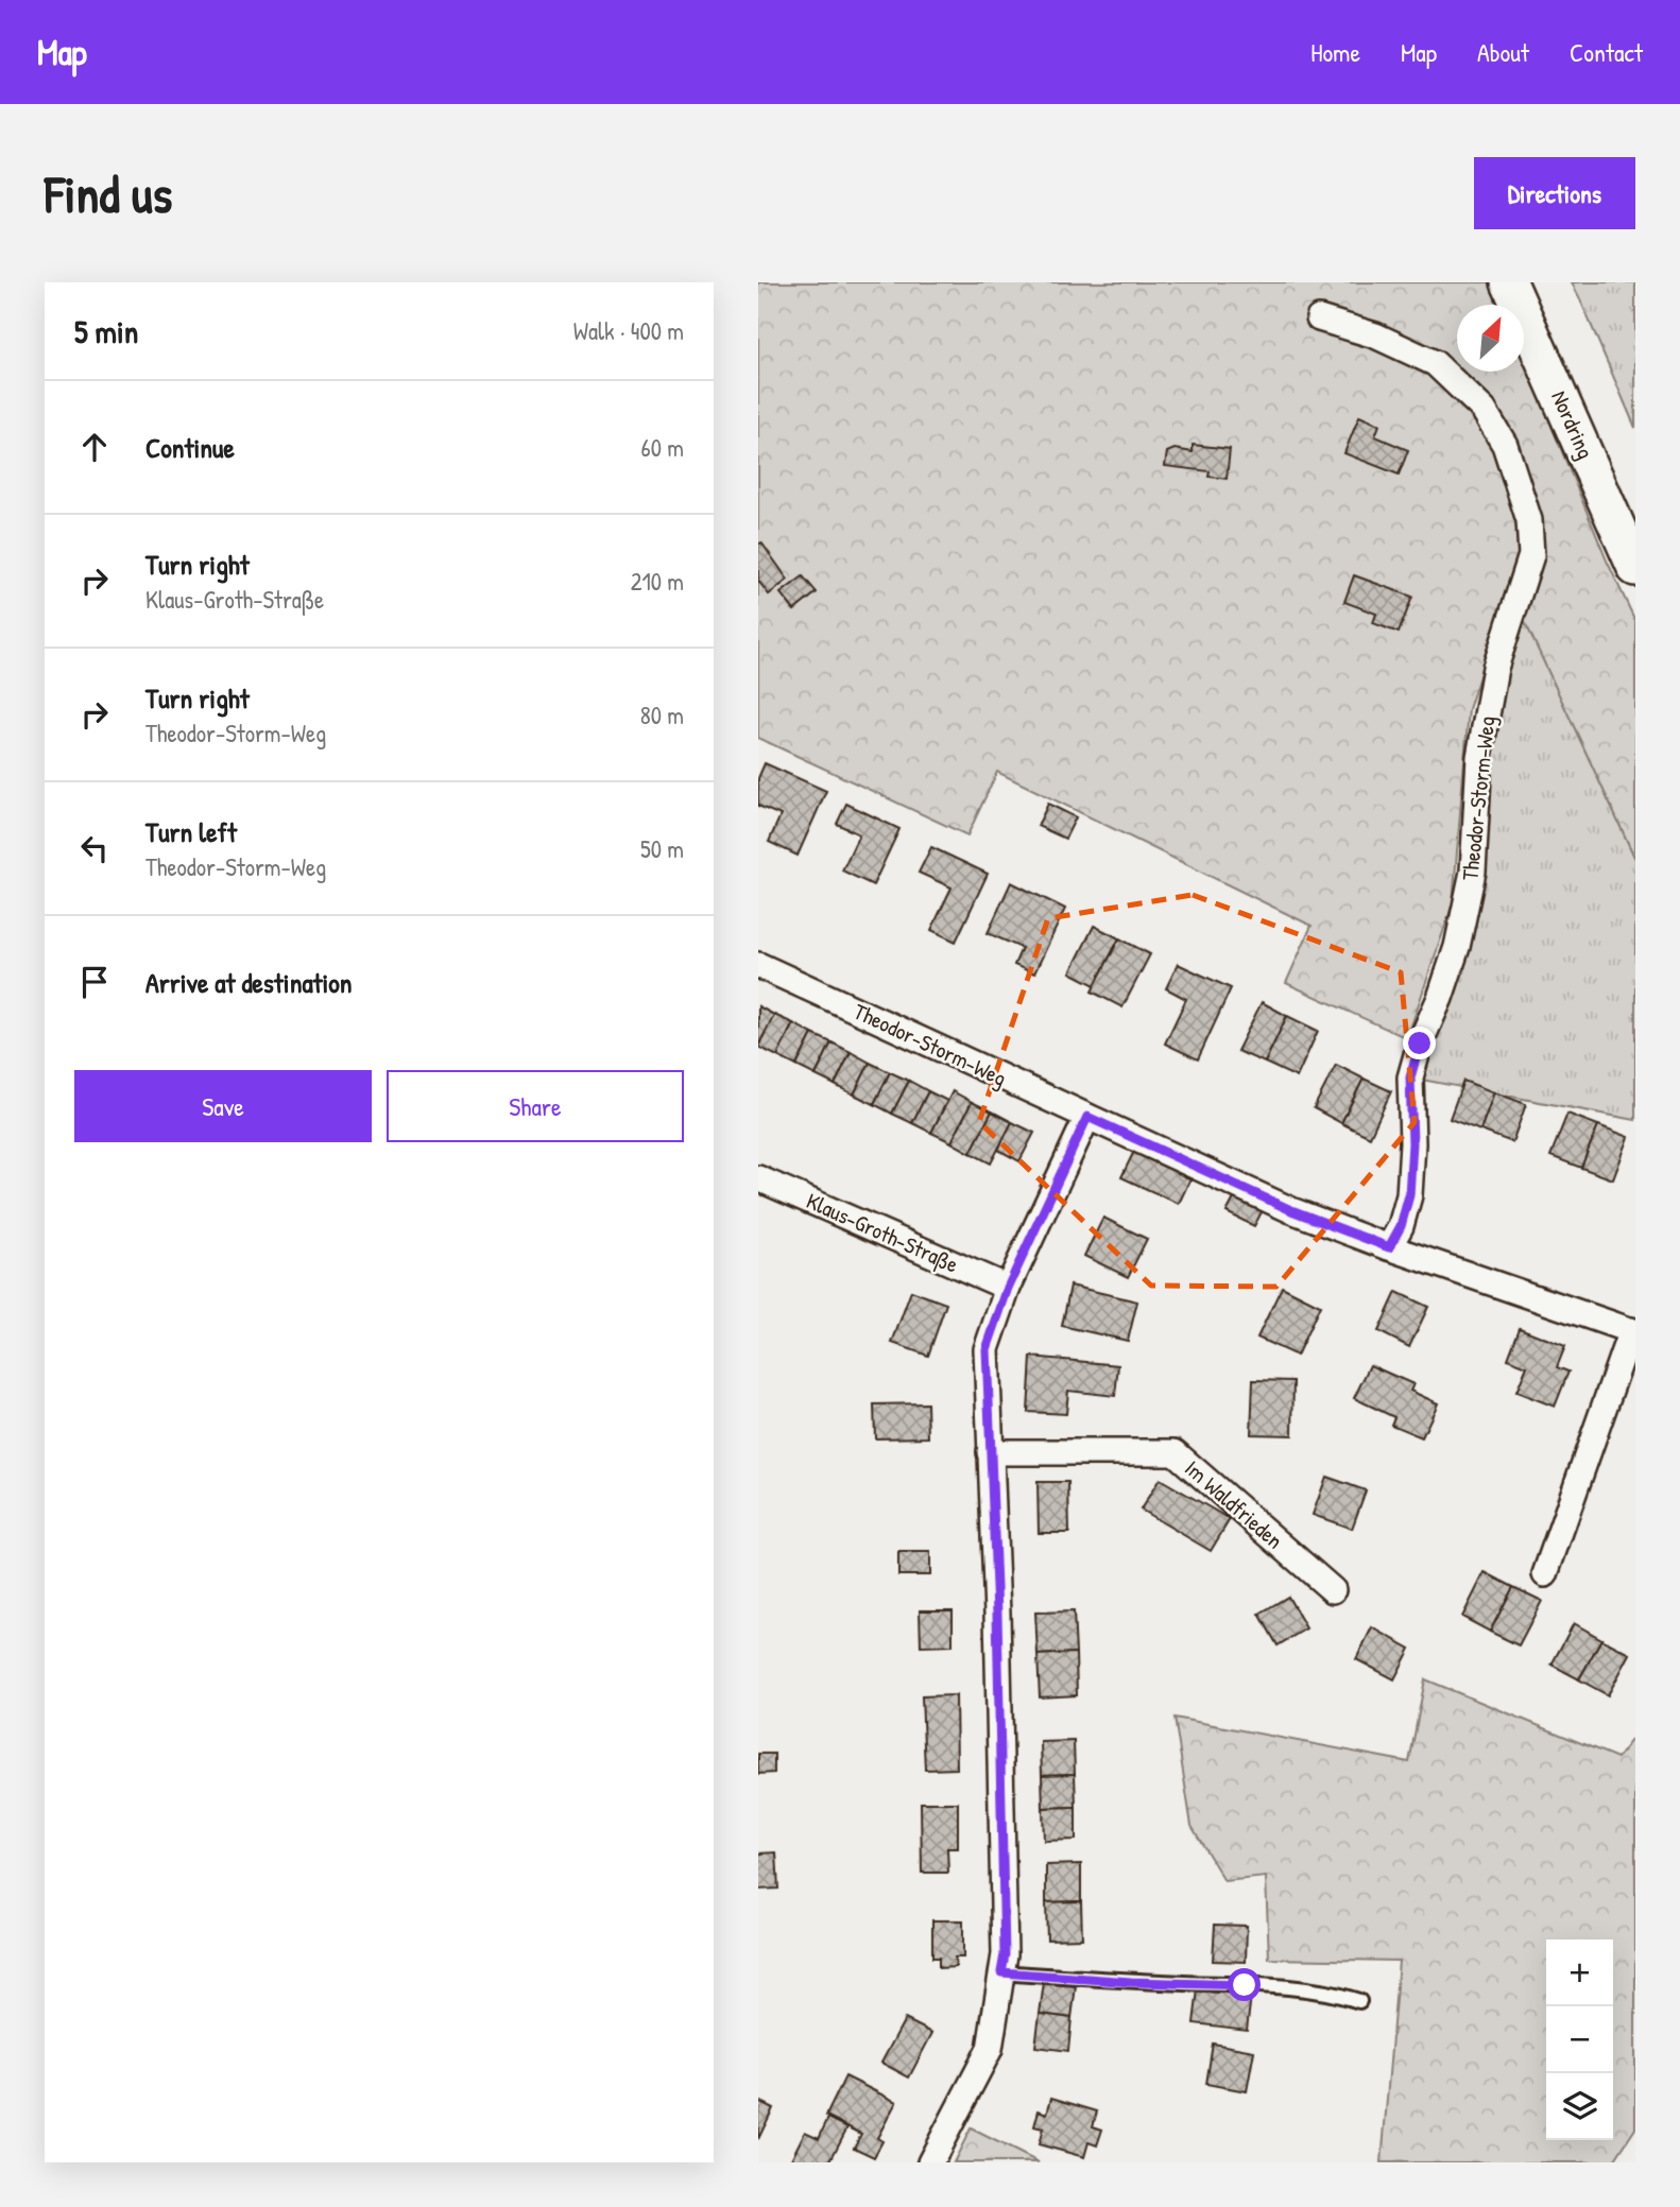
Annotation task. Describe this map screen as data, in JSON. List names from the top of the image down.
{
  "streets": {
    "street": [
      "Nordring",
      "Theodor-Storm-Weg",
      "Klaus-Groth-Straße",
      "Im Waldfrieden"
    ]
  },
  "north": "top right",
  "page": {
    "header": "Map",
    "nav": [
      "Home",
      "Map",
      "About",
      "Contact"
    ],
    "buttons": [
      "Directions",
      ["Save", "Share"]
    ],
    "title": "Find us",
    "heading": ["5 min", "Walk · 400 m"],
    "list": [
      ["Continue", "60 m"],
      ["Turn right", "Klaus-Groth-Straße", "210 m"],
      ["Turn right", "Theodor-Storm-Weg", "80 m"],
      ["Turn left", "Theodor-Storm-Weg", "50 m"],
      "Arrive at destination"
    ],
    "map_buttons": ["+", "−"]
  }
}
